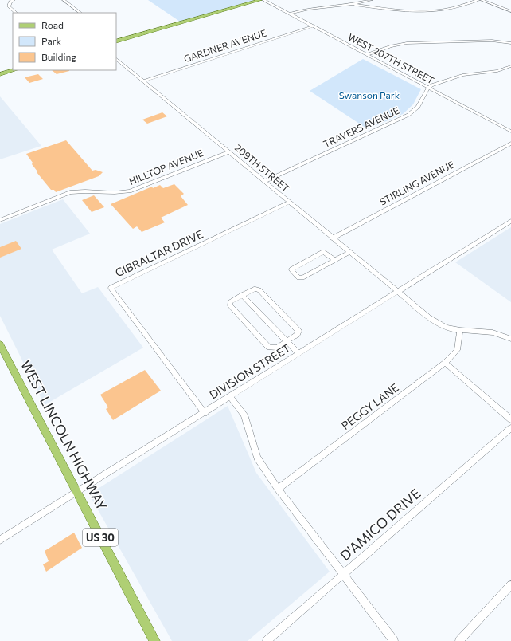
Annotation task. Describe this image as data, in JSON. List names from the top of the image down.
{
  "streets": {
    "main road": ["WEST LINCOLN HIGHWAY", "US 30"],
    "street": [
      "GARDNER AVENUE",
      "WEST 207TH STREET",
      "TRAVERS AVENUE",
      "HILLTOP AVENUE",
      "209TH STREET",
      "STIRLING AVENUE",
      "GIBRALTAR DRIVE",
      "DIVISION STREET",
      "PEGGY LANE",
      "D'AMICO DRIVE"
    ]
  },
  "crossings": [
    ["GARDNER AVENUE", "WEST 207TH STREET"],
    ["GARDNER AVENUE", "209TH STREET"],
    ["WEST 207TH STREET", "TRAVERS AVENUE"],
    ["TRAVERS AVENUE", "209TH STREET"],
    ["HILLTOP AVENUE", "209TH STREET"],
    ["209TH STREET", "STIRLING AVENUE"],
    ["209TH STREET", "GIBRALTAR DRIVE"],
    ["209TH STREET", "DIVISION STREET"],
    ["209TH STREET", "PEGGY LANE"],
    ["GIBRALTAR DRIVE", "DIVISION STREET"],
    ["DIVISION STREET", "WEST LINCOLN HIGHWAY"]
  ],
  "parks": ["Swanson Park"],
  "legend": ["Road", "Park", "Building"]
}
